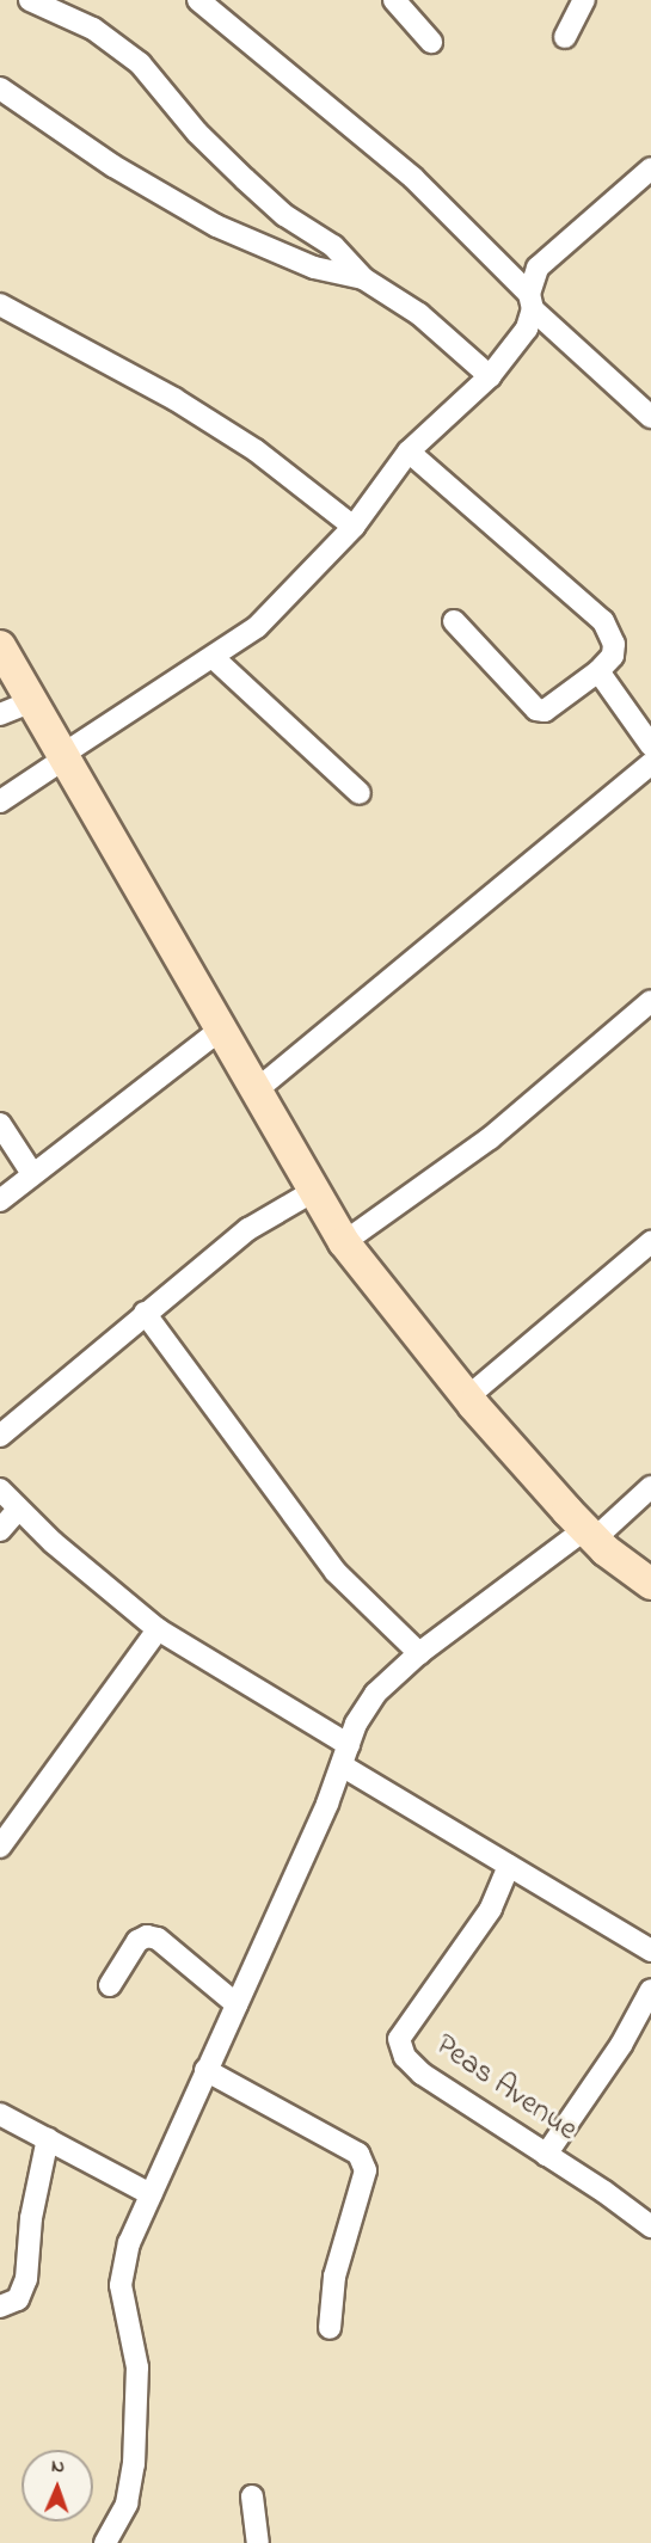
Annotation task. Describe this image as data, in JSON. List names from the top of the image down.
{
  "streets": {
    "street": ["Peas Avenue"]
  },
  "north": "top"
}
